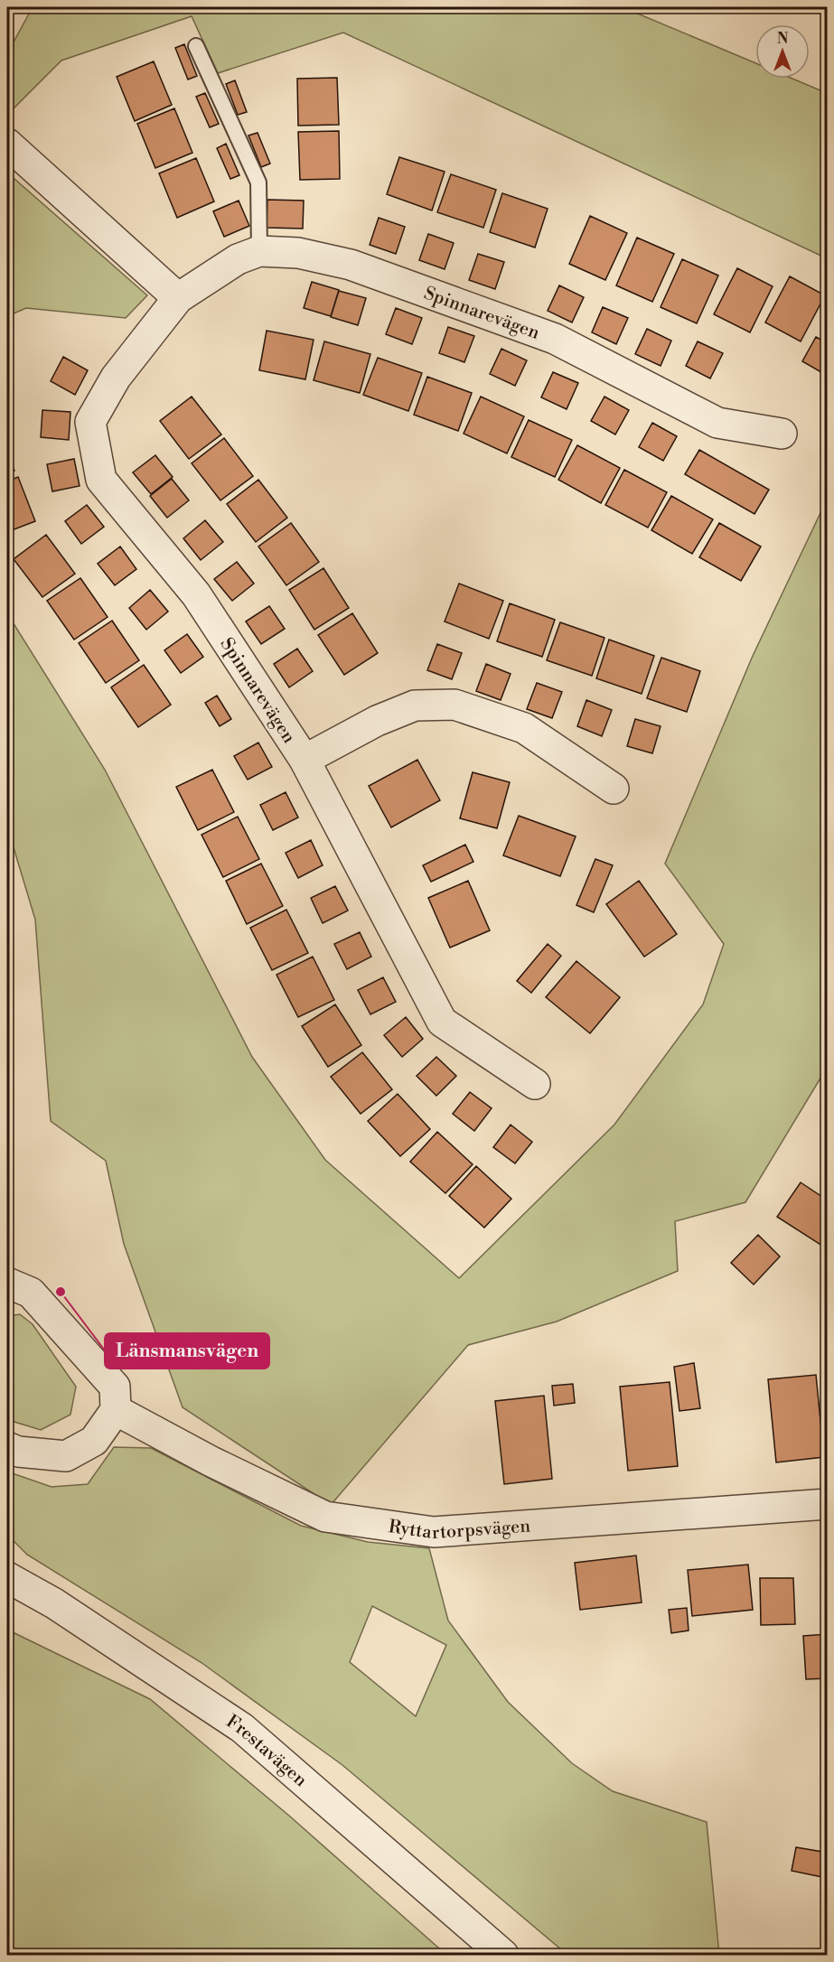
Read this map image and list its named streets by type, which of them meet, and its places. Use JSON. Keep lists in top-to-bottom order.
{
  "streets": {
    "street": ["Spinnarevägen", "Ryttartorpsvägen", "Frestavägen"]
  },
  "places": ["Länsmansvägen"],
  "north": "top"
}
